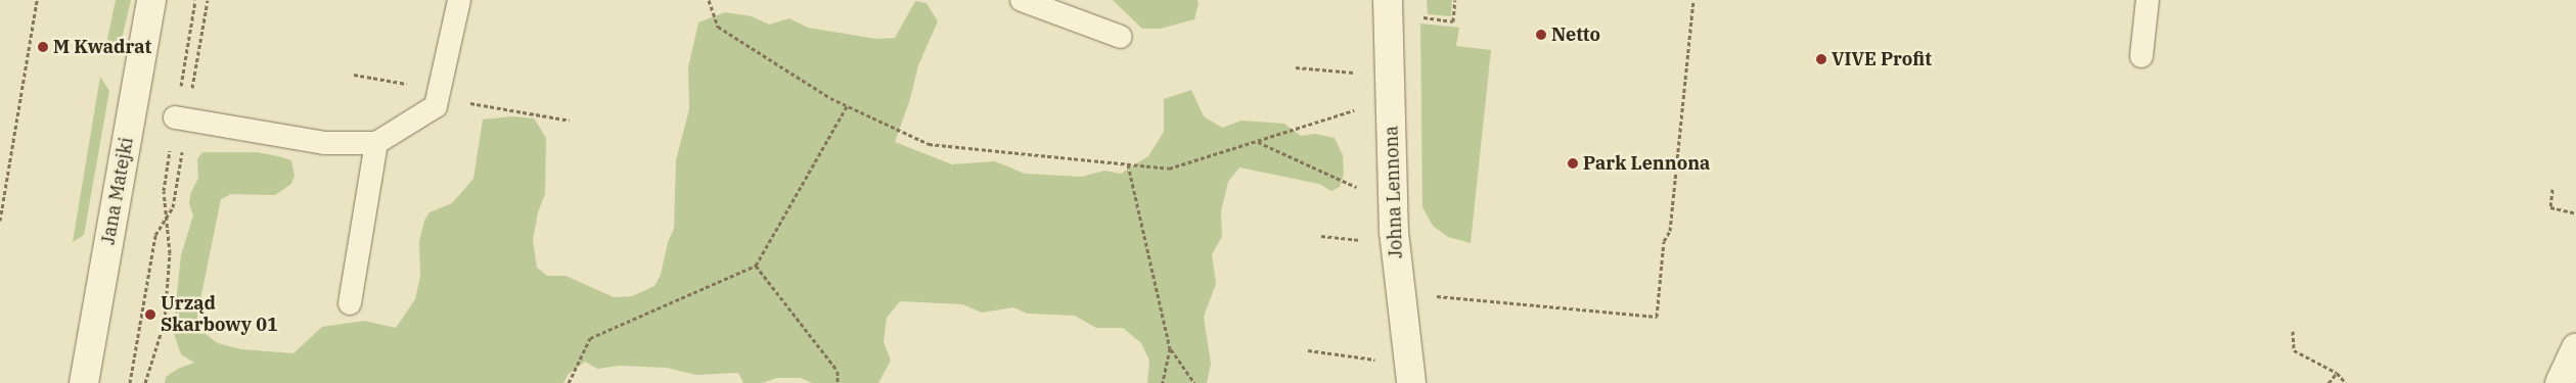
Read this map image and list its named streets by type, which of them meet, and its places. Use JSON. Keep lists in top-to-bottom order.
{
  "streets": {
    "street": ["Jana Matejki", "Johna Lennona"]
  },
  "places": [
    "Netto",
    "M Kwadrat",
    "VIVE Profit",
    "Park Lennona",
    "Urząd Skarbowy 01"
  ]
}
